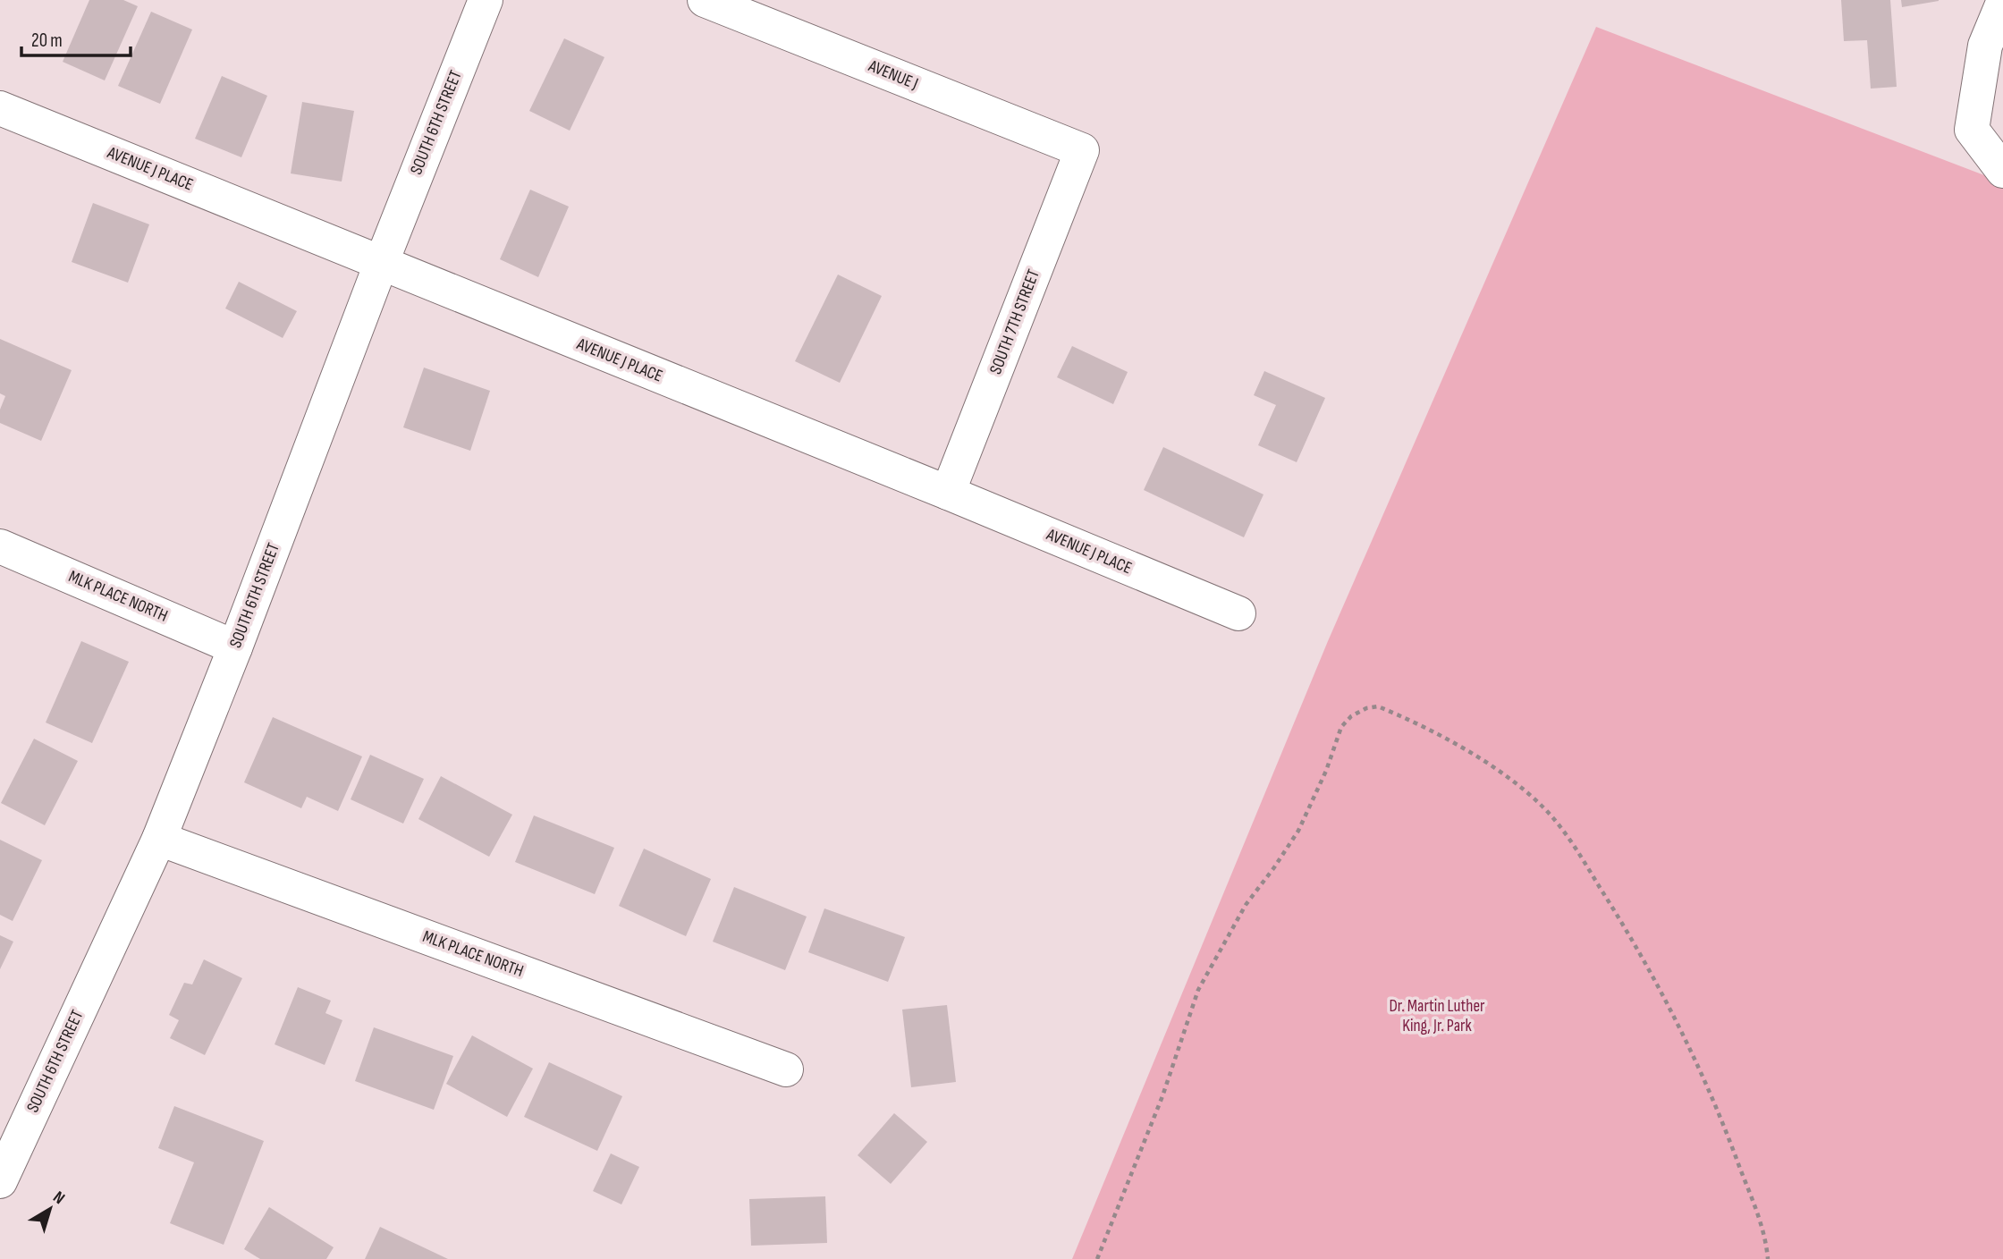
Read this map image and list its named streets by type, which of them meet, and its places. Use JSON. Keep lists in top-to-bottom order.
{
  "streets": {
    "street": [
      "AVENUE J",
      "SOUTH 6TH STREET",
      "AVENUE J PLACE",
      "SOUTH 7TH STREET",
      "MLK PLACE NORTH"
    ]
  },
  "crossings": [
    ["AVENUE J", "SOUTH 7TH STREET"],
    ["SOUTH 6TH STREET", "AVENUE J PLACE"],
    ["SOUTH 6TH STREET", "MLK PLACE NORTH"],
    ["AVENUE J PLACE", "SOUTH 7TH STREET"]
  ],
  "parks": ["Dr. Martin Luther King, Jr. Park"],
  "scale_bar": "20 m",
  "north": "top right"
}
